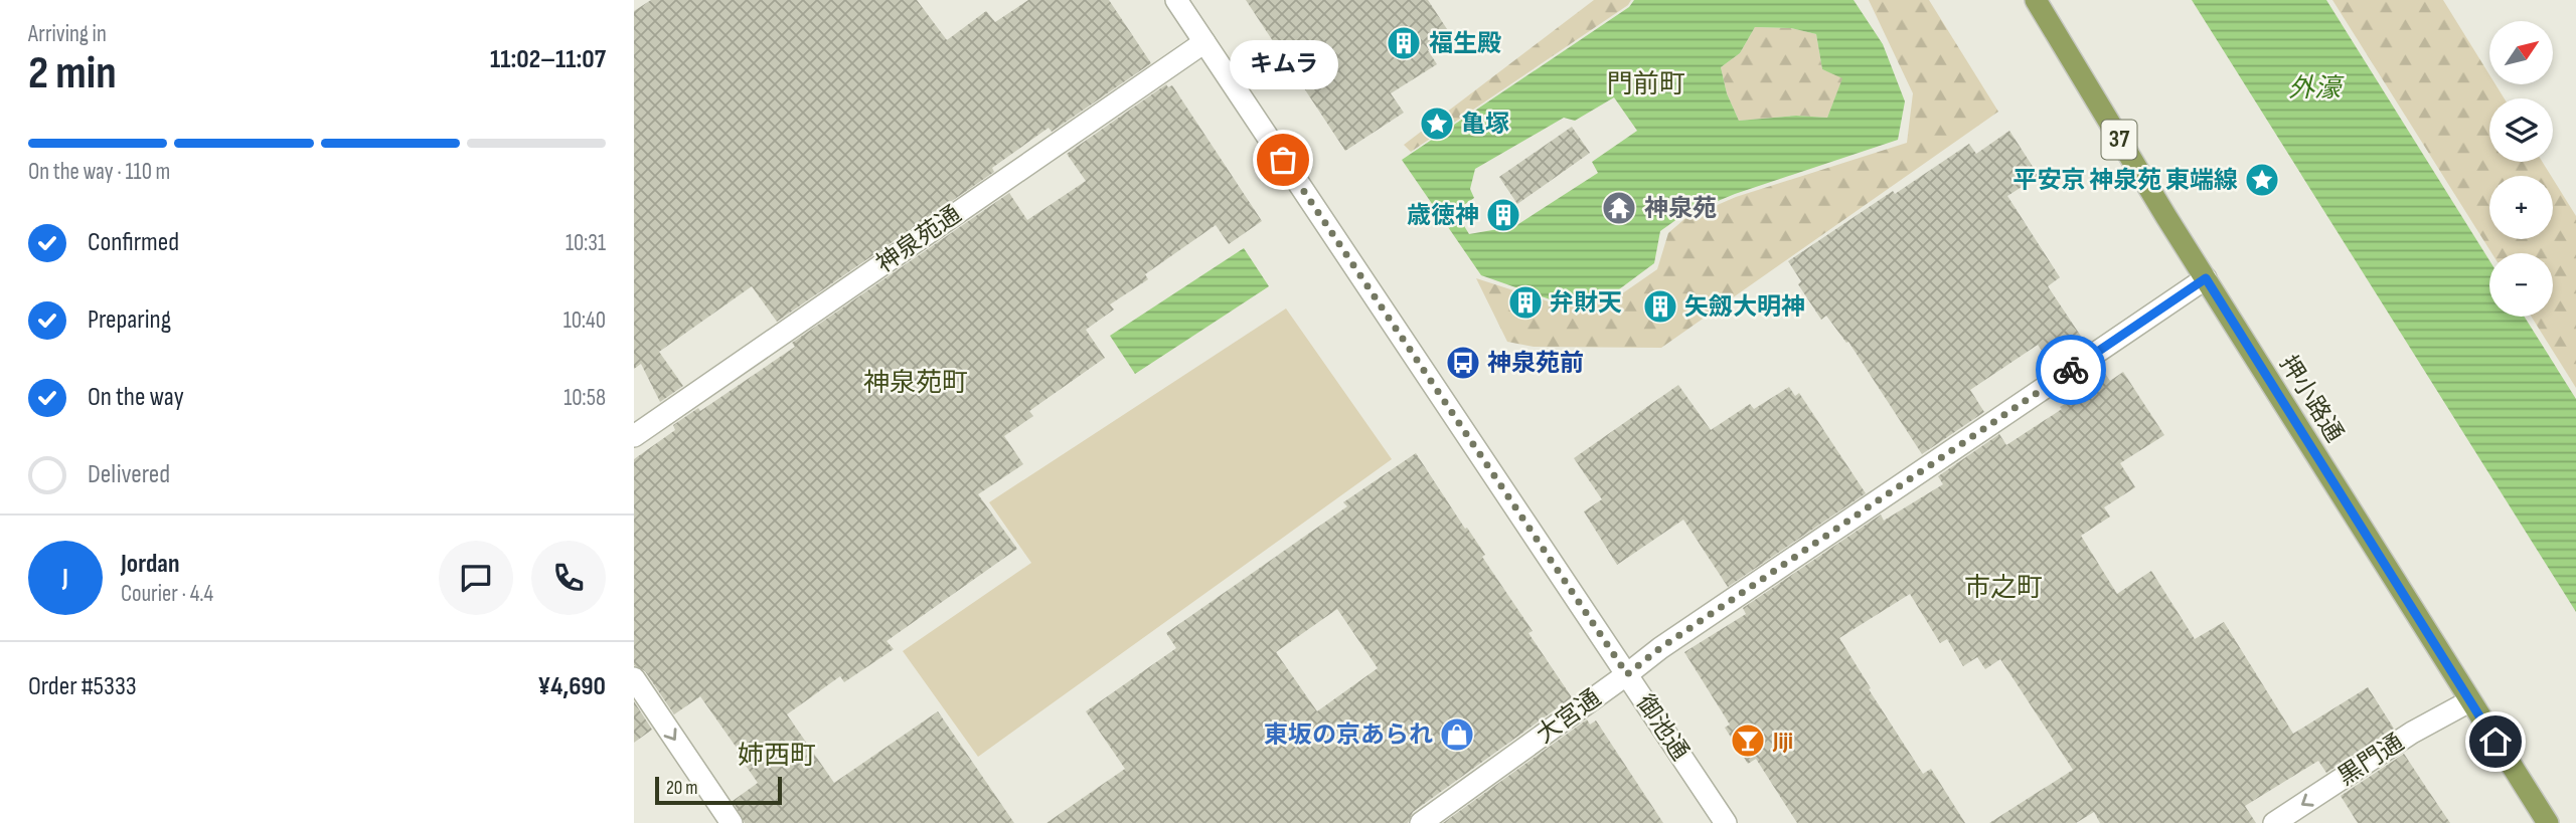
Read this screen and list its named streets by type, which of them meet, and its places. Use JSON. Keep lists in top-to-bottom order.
{
  "streets": {
    "main road": ["37", "押小路通"],
    "street": [
      "神泉苑通",
      "大宮通",
      "御池通",
      "黒門通"
    ]
  },
  "crossings": [
    ["神泉苑通", "御池通"],
    ["押小路通", "大宮通"],
    ["押小路通", "黒門通"],
    ["大宮通", "御池通"]
  ],
  "one_way": ["黒門通"],
  "districts": [
    "門前町",
    "神泉苑町",
    "市之町",
    "姉西町"
  ],
  "water": ["外濠"],
  "places": {
    "building": [
      "福生殿",
      "歳徳神",
      "弁財天",
      "矢劔大明神"
    ],
    "place": ["亀塚", "平安京 神泉苑 東端線"],
    "other": ["キムラ"],
    "temple": ["神泉苑"],
    "bus stop": ["神泉苑前"],
    "shop": ["東坂の京あられ"],
    "bar": ["Jiji"]
  },
  "scale_bar": "20 m",
  "north": "top right",
  "page": {
    "heading": ["2 min", "Arriving in", "11:02–11:07"],
    "panel": [
      "Jordan",
      "Courier · 4.4",
      "Order #5333",
      "¥4,690"
    ],
    "map_buttons": ["+", "−"],
    "bubble": "キムラ",
    "bar": "On the way · 110 m",
    "list": [
      ["Confirmed", "10:31"],
      ["Preparing", "10:40"],
      ["On the way", "10:58"],
      "Delivered"
    ],
    "round": "J",
    "scale": "20 m"
  }
}
